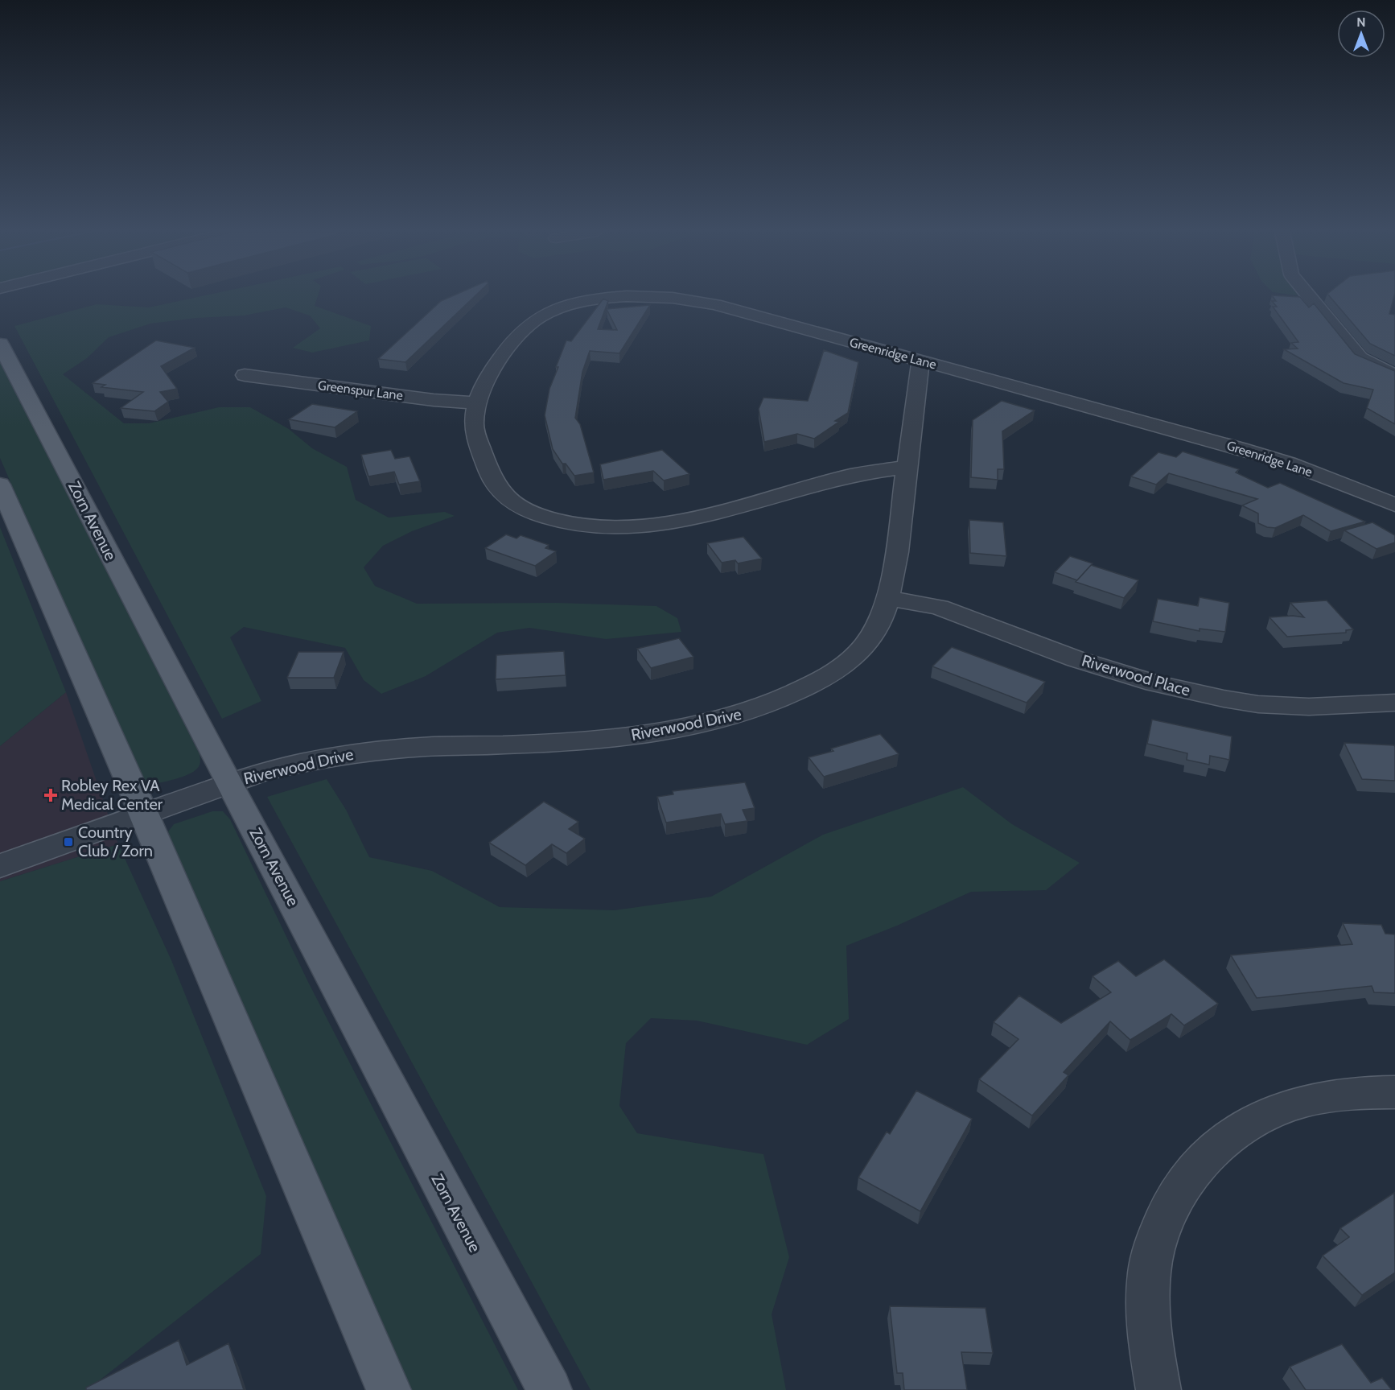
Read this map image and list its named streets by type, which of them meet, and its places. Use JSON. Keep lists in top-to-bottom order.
{
  "streets": {
    "main road": ["Zorn Avenue"],
    "street": [
      "Greenridge Lane",
      "Greenspur Lane",
      "Riverwood Place",
      "Riverwood Drive"
    ]
  },
  "crossings": [
    ["Greenridge Lane", "Greenspur Lane"],
    ["Greenridge Lane", "Riverwood Drive"],
    ["Zorn Avenue", "Riverwood Drive"],
    ["Riverwood Place", "Riverwood Drive"]
  ],
  "places": {
    "health": ["Robley Rex VA Medical Center"],
    "transit": ["Country Club / Zorn"]
  },
  "north": "top"
}
